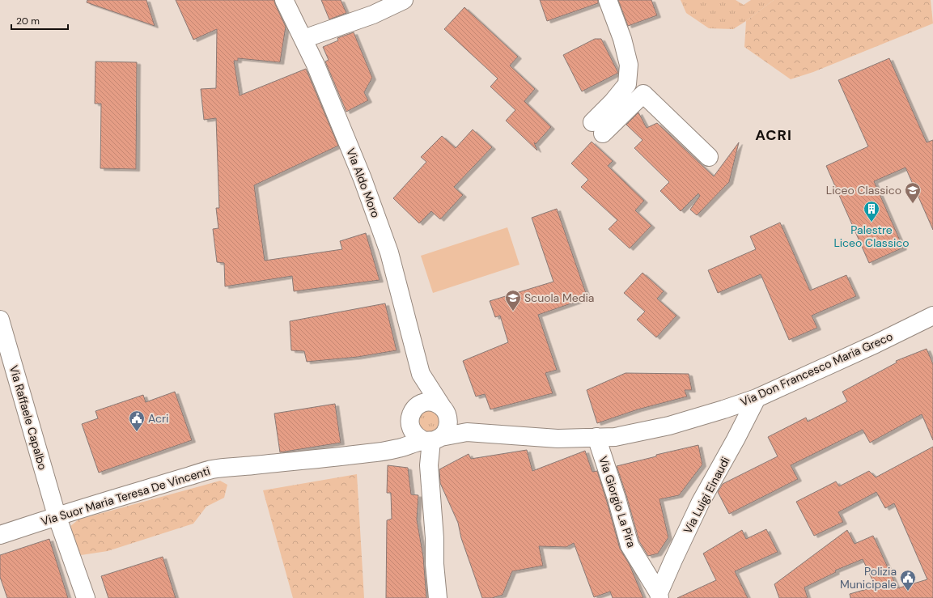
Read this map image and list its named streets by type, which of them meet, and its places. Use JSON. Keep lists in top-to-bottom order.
{
  "streets": {
    "street": [
      "Via Aldo Moro",
      "Via Don Francesco Maria Greco",
      "Via Raffaele Capalbo",
      "Via Luigi Einaudi",
      "Via Suor Maria Teresa De Vincenti",
      "Via Giorgio La Pira"
    ]
  },
  "crossings": [
    ["Via Aldo Moro", "Via Don Francesco Maria Greco"],
    ["Via Aldo Moro", "Via Suor Maria Teresa De Vincenti"],
    ["Via Don Francesco Maria Greco", "Via Luigi Einaudi"],
    ["Via Don Francesco Maria Greco", "Via Suor Maria Teresa De Vincenti"],
    ["Via Don Francesco Maria Greco", "Via Giorgio La Pira"],
    ["Via Raffaele Capalbo", "Via Suor Maria Teresa De Vincenti"],
    ["Via Luigi Einaudi", "Via Giorgio La Pira"]
  ],
  "districts": ["ACRI"],
  "places": {
    "school or university": ["Liceo Classico", "Scuola Media"],
    "building": ["Palestre Liceo Classico"],
    "public building": ["Acri", "Polizia Municipale"]
  },
  "scale_bar": "20 m"
}
